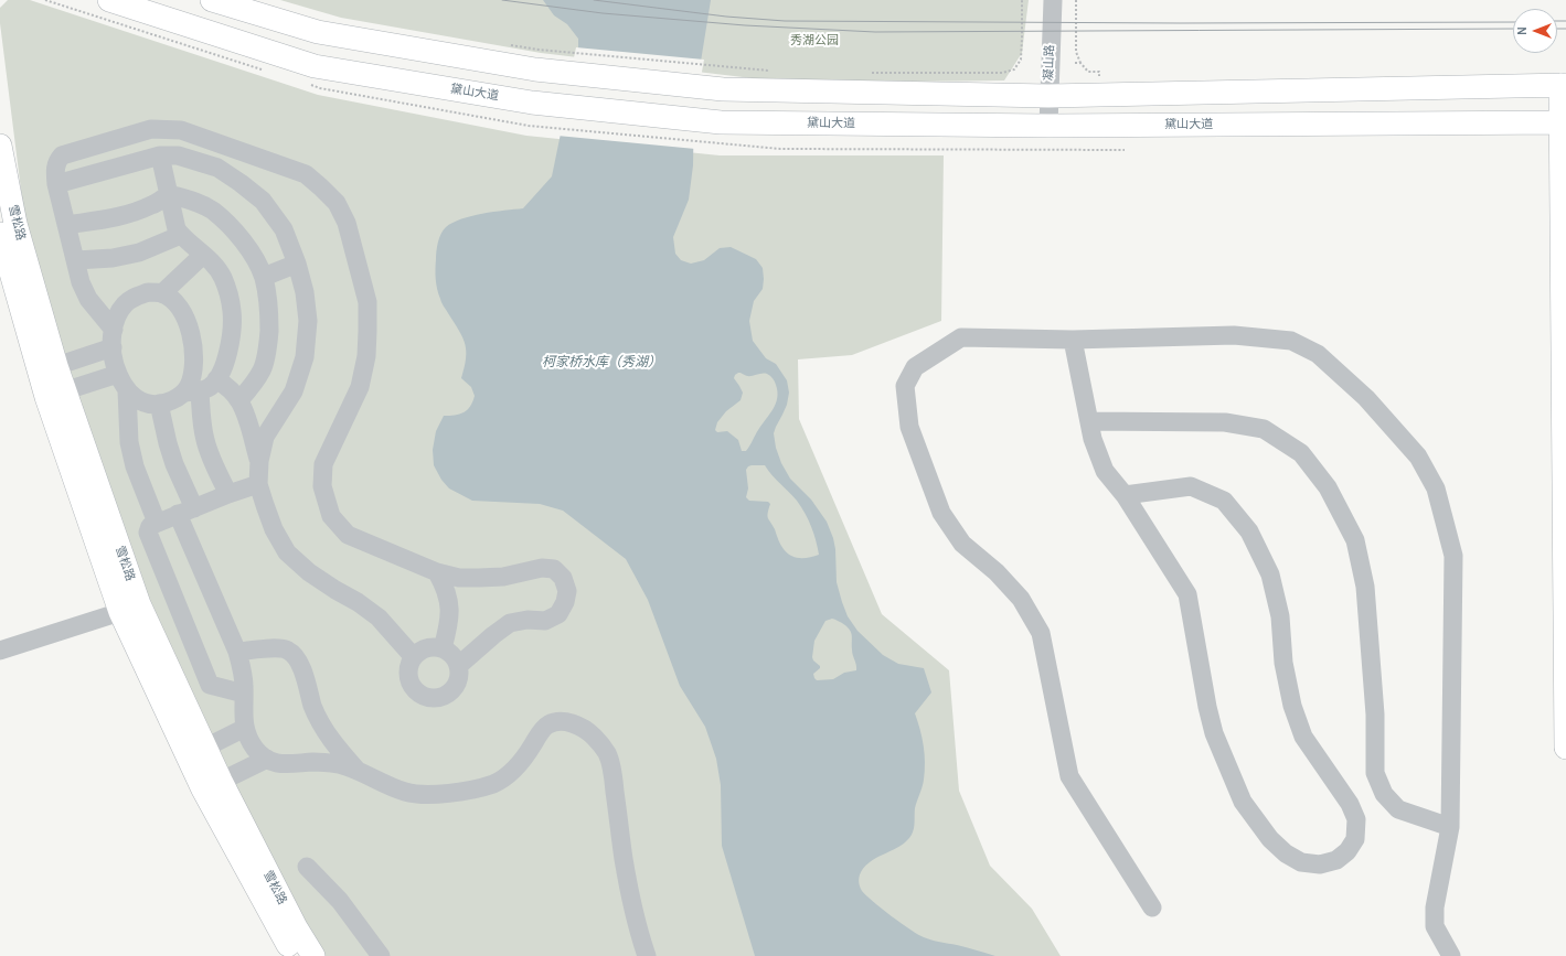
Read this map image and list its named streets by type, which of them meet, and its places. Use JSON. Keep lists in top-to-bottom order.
{
  "streets": {
    "main road": ["黛山大道", "雪松路"],
    "street": ["凝山路"]
  },
  "crossings": [
    ["凝山路", "黛山大道"]
  ],
  "water": ["柯家桥水库（秀湖）"],
  "parks": ["秀湖公园"],
  "north": "left"
}
